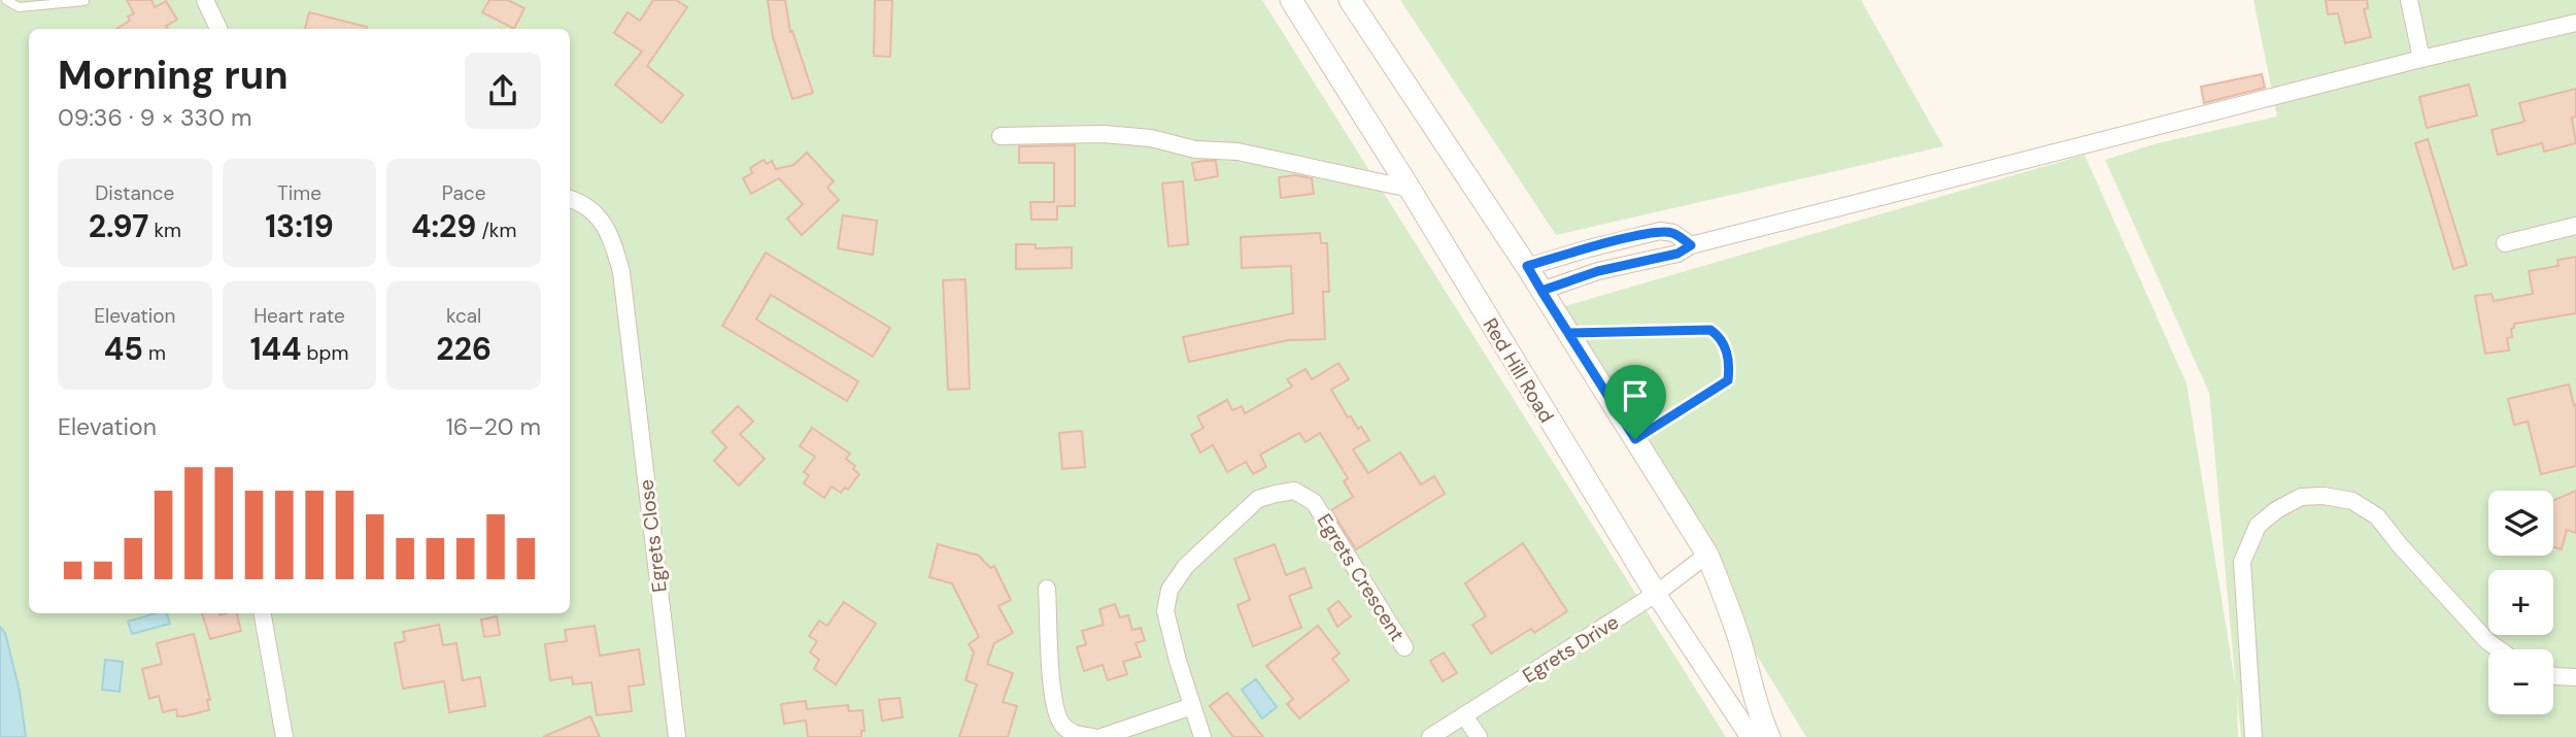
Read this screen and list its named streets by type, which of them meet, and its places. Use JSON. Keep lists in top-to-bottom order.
{
  "streets": {
    "main road": ["Red Hill Road"],
    "street": ["Egrets Close", "Egrets Crescent", "Egrets Drive"]
  },
  "crossings": [
    ["Red Hill Road", "Egrets Drive"]
  ],
  "page": {
    "heading": ["Morning run", "09:36 · 9 × 330 m"],
    "stats": [
      ["Distance", "2.97 km"],
      ["Time", "13:19"],
      ["Pace", "4:29 /km"],
      ["Elevation", "45 m"],
      ["Heart rate", "144 bpm"],
      ["kcal", "226"]
    ],
    "chart": ["Elevation", "16–20 m"],
    "map_buttons": ["+", "−"]
  }
}
